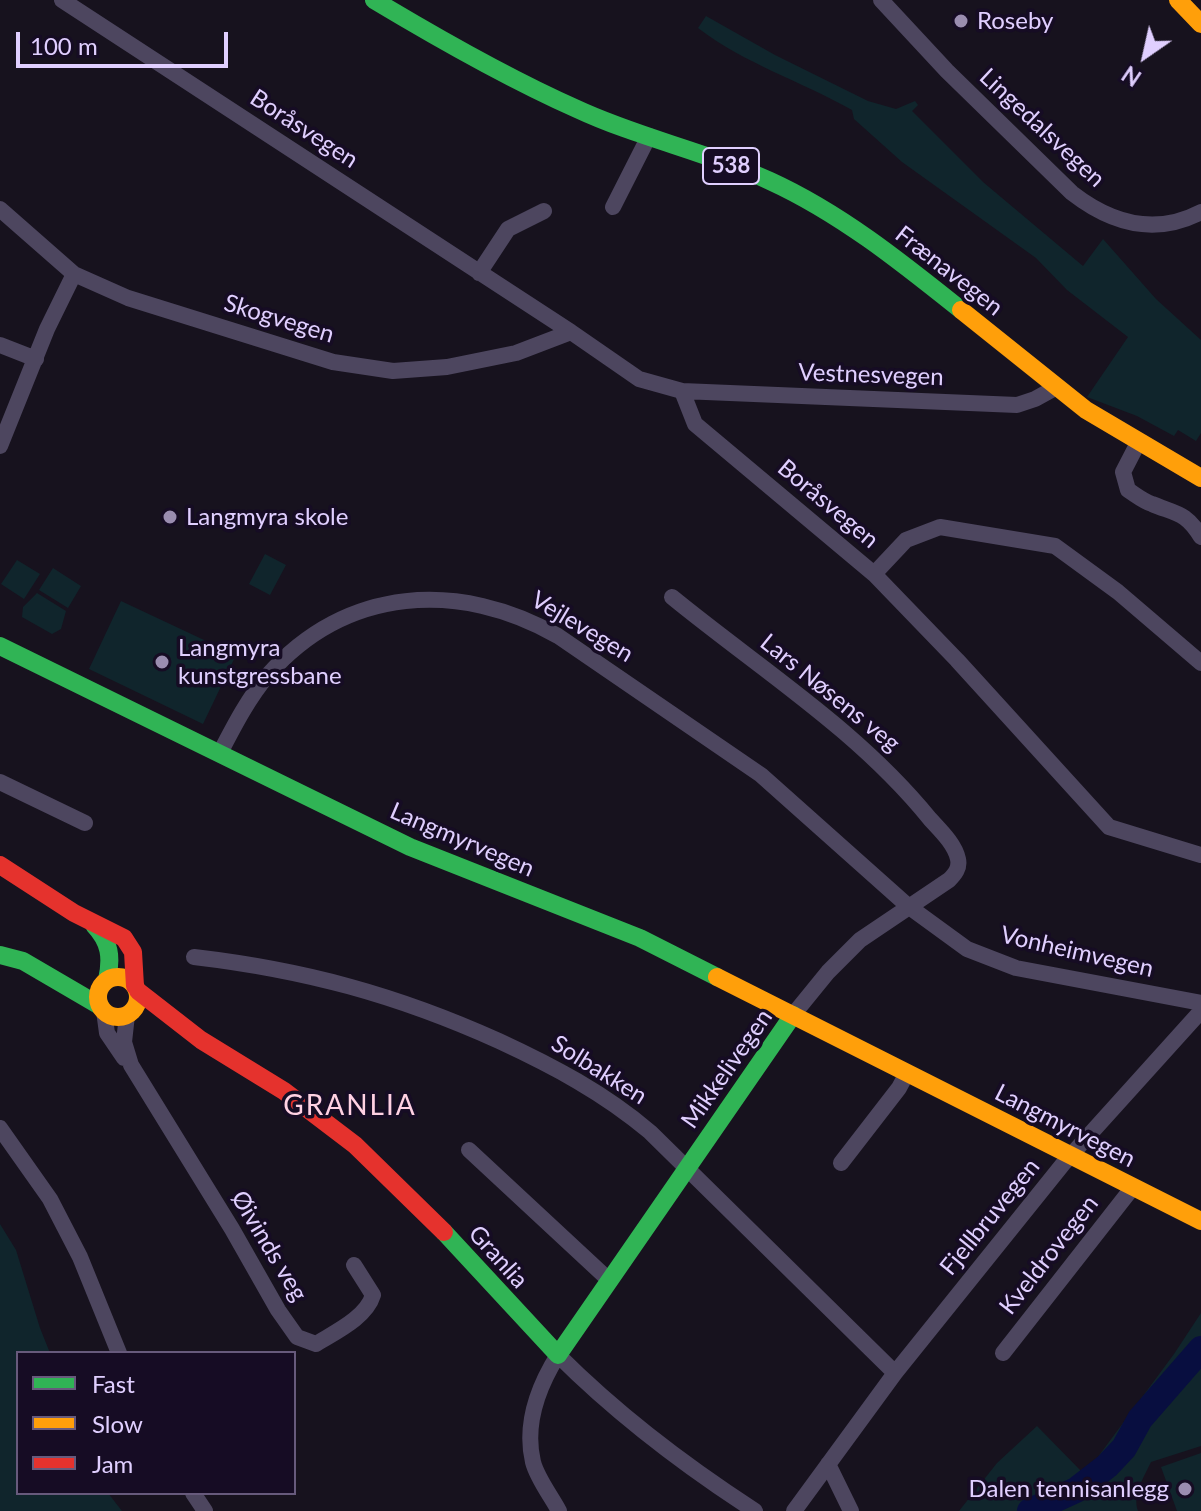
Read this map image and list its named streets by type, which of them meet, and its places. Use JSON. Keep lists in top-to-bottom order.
{
  "streets": {
    "main road": [
      "538",
      "Frænavegen",
      "Langmyrvegen",
      "Mikkelivegen",
      "Granlia"
    ],
    "street": [
      "Lingedalsvegen",
      "Boråsvegen",
      "Skogvegen",
      "Vestnesvegen",
      "Vejlevegen",
      "Lars Nøsens veg",
      "Vonheimvegen",
      "Solbakken",
      "Fjellbruvegen",
      "Øivinds veg",
      "Kveldrovegen"
    ]
  },
  "crossings": [
    ["Boråsvegen", "Skogvegen"],
    ["Boråsvegen", "Vestnesvegen"],
    ["Frænavegen", "Vestnesvegen"],
    ["Vejlevegen", "Lars Nøsens veg"],
    ["Vejlevegen", "Langmyrvegen"],
    ["Vejlevegen", "Vonheimvegen"],
    ["Vejlevegen", "Mikkelivegen"],
    ["Lars Nøsens veg", "Vonheimvegen"],
    ["Lars Nøsens veg", "Mikkelivegen"],
    ["Langmyrvegen", "Mikkelivegen"],
    ["Langmyrvegen", "Fjellbruvegen"],
    ["Langmyrvegen", "Kveldrovegen"],
    ["Vonheimvegen", "Mikkelivegen"],
    ["Mikkelivegen", "Solbakken"],
    ["Mikkelivegen", "Granlia"],
    ["Solbakken", "Fjellbruvegen"],
    ["Øivinds veg", "Granlia"]
  ],
  "districts": ["GRANLIA"],
  "places": [
    "Roseby",
    "Langmyra skole",
    "Langmyra kunstgressbane",
    "Dalen tennisanlegg"
  ],
  "legend": ["Fast", "Slow", "Jam"],
  "scale_bar": "100 m",
  "north": "bottom left"
}
